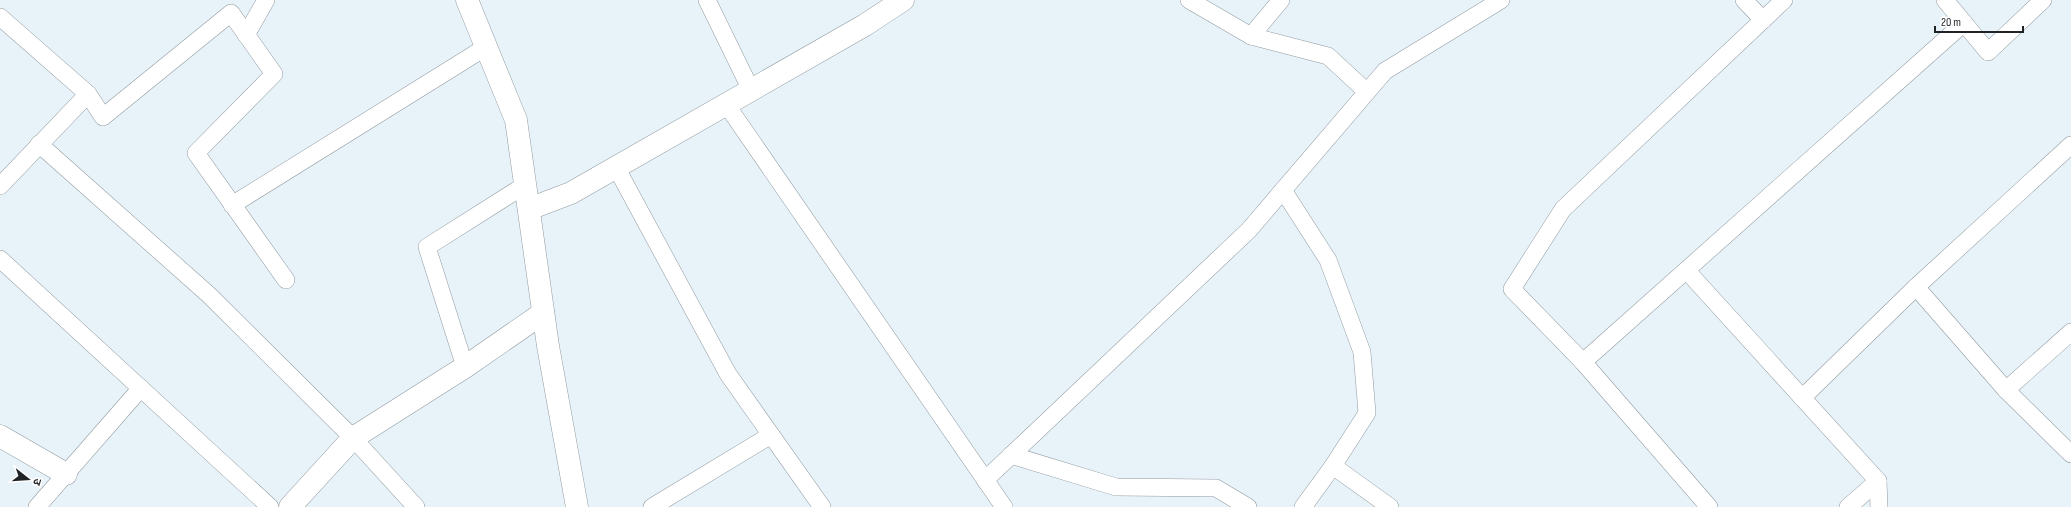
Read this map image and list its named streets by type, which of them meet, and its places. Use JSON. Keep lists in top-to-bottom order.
{
  "scale_bar": "20 m",
  "north": "right"
}
